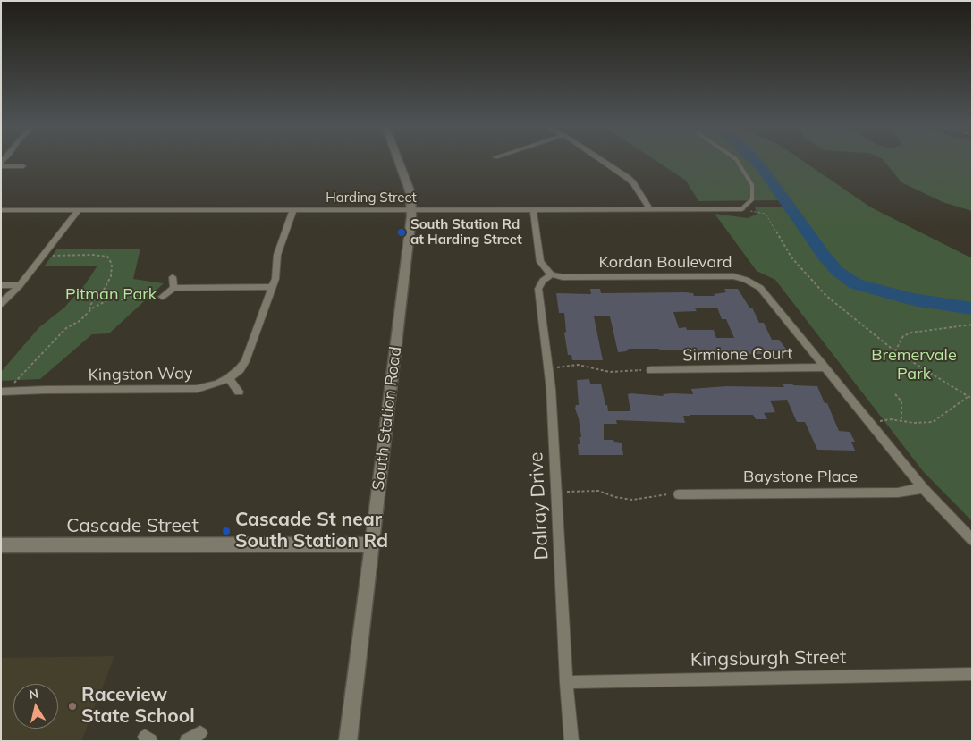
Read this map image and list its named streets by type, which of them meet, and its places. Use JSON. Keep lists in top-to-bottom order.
{
  "streets": {
    "main road": ["South Station Road", "Cascade Street"],
    "street": [
      "Harding Street",
      "Kordan Boulevard",
      "Sirmione Court",
      "Kingston Way",
      "Baystone Place",
      "Dalray Drive",
      "Kingsburgh Street"
    ]
  },
  "crossings": [
    ["Harding Street", "Kingston Way"],
    ["Harding Street", "South Station Road"],
    ["Kordan Boulevard", "Sirmione Court"],
    ["Kordan Boulevard", "Baystone Place"],
    ["Kordan Boulevard", "Dalray Drive"],
    ["South Station Road", "Cascade Street"],
    ["Dalray Drive", "Kingsburgh Street"]
  ],
  "parks": ["Pitman Park", "Bremervale Park"],
  "places": ["South Station Rd at Harding Street", "Cascade St near South Station Rd", "Raceview State School"],
  "north": "top"
}
